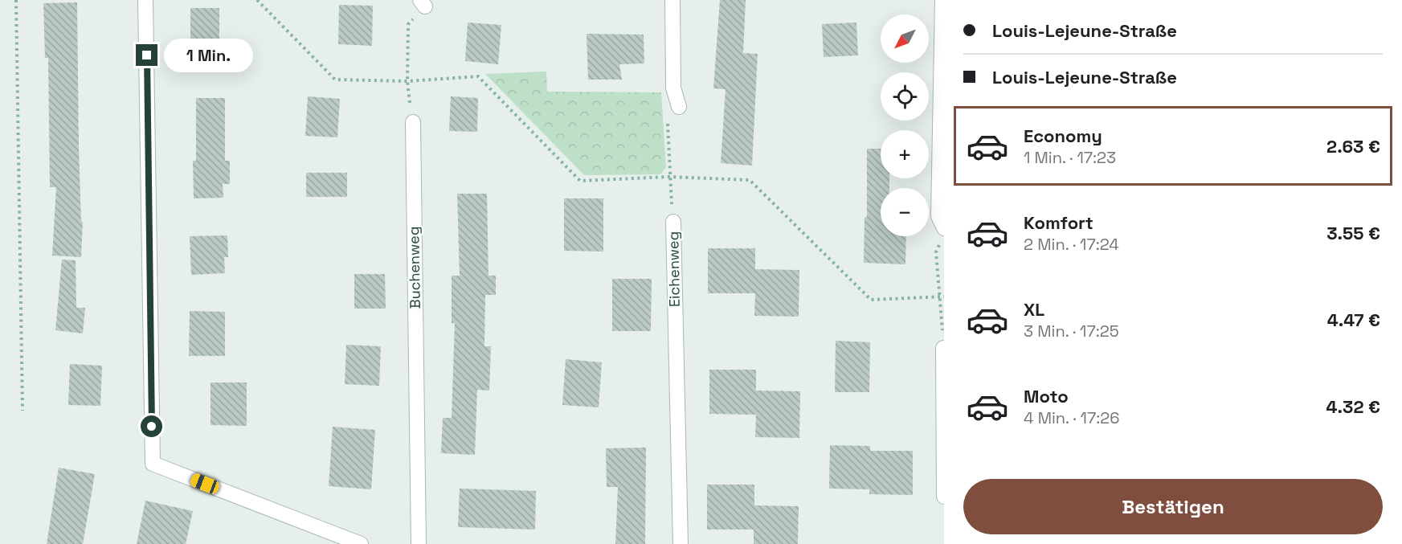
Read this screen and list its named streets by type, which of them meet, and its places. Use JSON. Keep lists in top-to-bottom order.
{
  "streets": {
    "street": ["Buchenweg", "Eichenweg"]
  },
  "north": "bottom left",
  "page": {
    "banner": ["Louis-Lejeune-Straße", "Louis-Lejeune-Straße"],
    "map_buttons": ["+", "−"],
    "bubble": "1 Min.",
    "list": [
      {
        "name": "Economy",
        "note": "1 Min. · 17:23",
        "value": "2.63 €"
      },
      {
        "name": "Komfort",
        "note": "2 Min. · 17:24",
        "value": "3.55 €"
      },
      {
        "name": "XL",
        "note": "3 Min. · 17:25",
        "value": "4.47 €"
      },
      {
        "name": "Moto",
        "note": "4 Min. · 17:26",
        "value": "4.32 €"
      }
    ],
    "buttons": "Bestätigen"
  }
}
